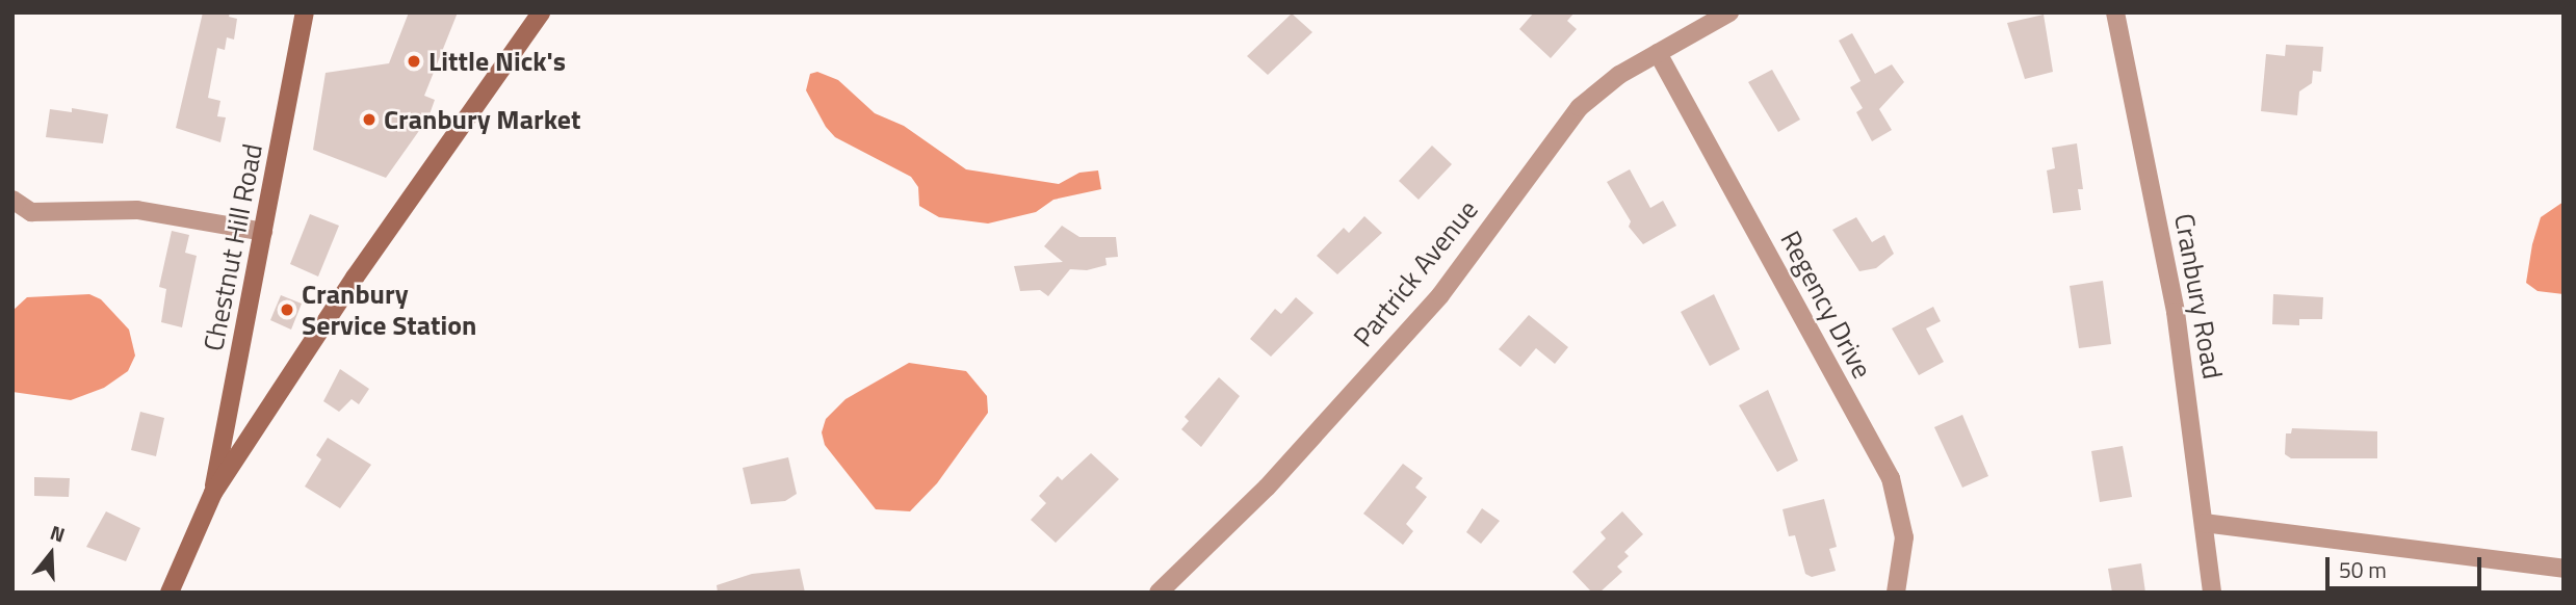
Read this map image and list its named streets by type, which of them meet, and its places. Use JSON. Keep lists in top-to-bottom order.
{
  "streets": {
    "main road": ["Chestnut Hill Road"],
    "street": ["Partrick Avenue", "Cranbury Road", "Regency Drive"]
  },
  "crossings": [
    ["Partrick Avenue", "Regency Drive"]
  ],
  "places": ["Little Nick's", "Cranbury Market", "Cranbury Service Station"],
  "scale_bar": "50 m",
  "north": "top"
}
